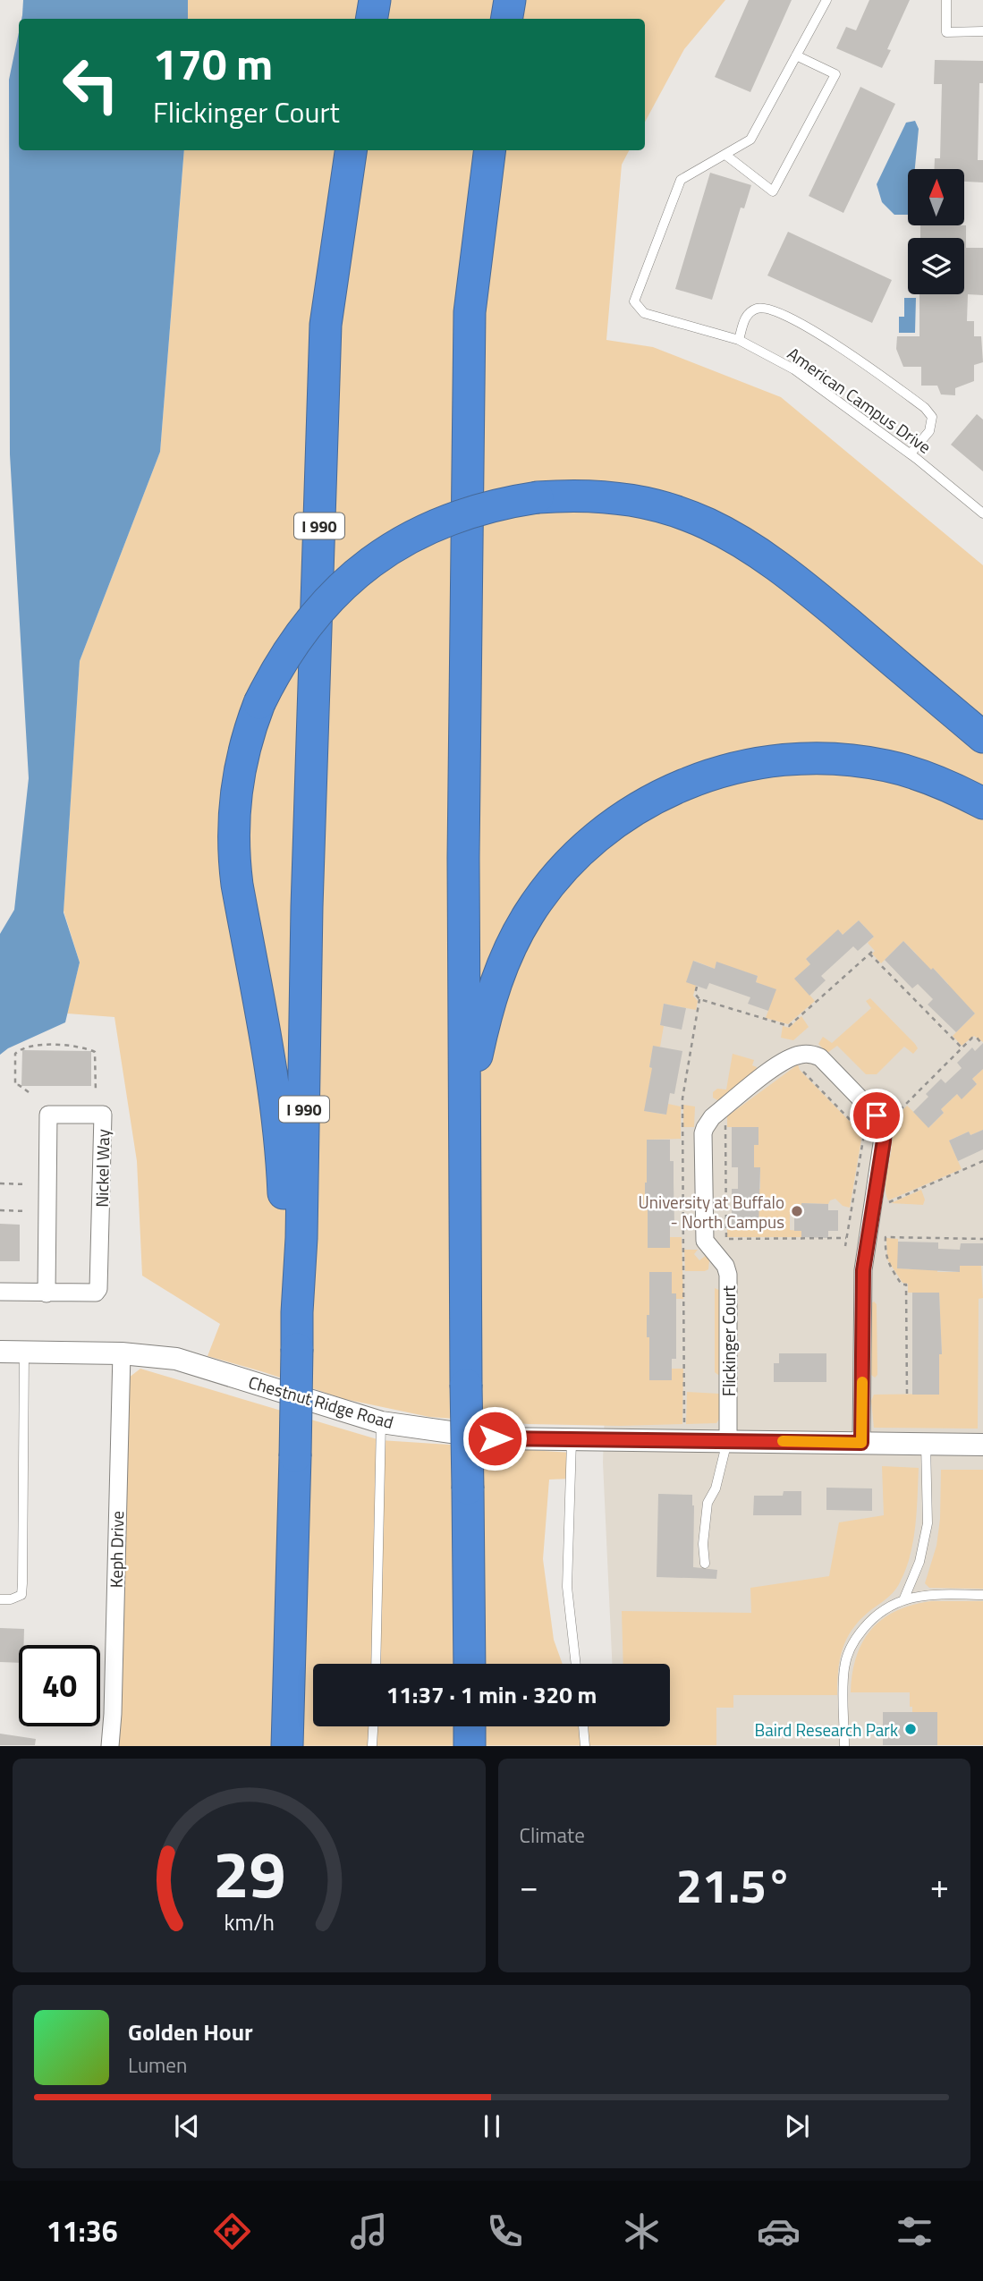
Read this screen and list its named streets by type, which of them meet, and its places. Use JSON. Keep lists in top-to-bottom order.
{
  "streets": {
    "highway": ["I 990"],
    "street": [
      "Nickel Way",
      "Flickinger Court",
      "Chestnut Ridge Road",
      "Keph Drive"
    ],
    "lane": ["American Campus Drive"]
  },
  "crossings": [
    ["Flickinger Court", "Chestnut Ridge Road"],
    ["Chestnut Ridge Road", "Keph Drive"]
  ],
  "places": ["University at Buffalo - North Campus", "Baird Research Park"],
  "north": "top",
  "page": {
    "turn": ["170 m", "Flickinger Court"],
    "limit": "40",
    "trip": "11:37 · 1 min · 320 m",
    "tile": "Climate",
    "heat": ["−", "21.5°", "+"],
    "song": ["Golden Hour", "Lumen"],
    "tabs": "11:36",
    "gauge": ["29", "km/h"]
  }
}
